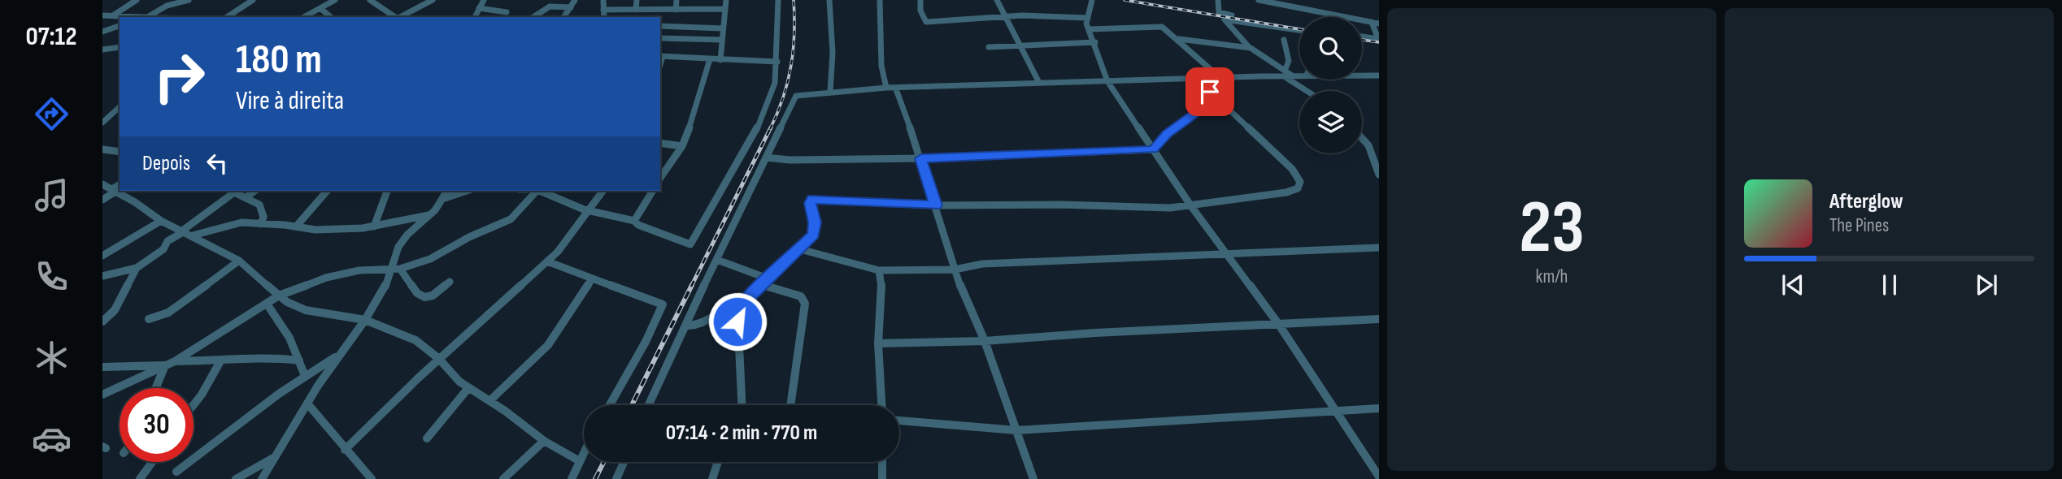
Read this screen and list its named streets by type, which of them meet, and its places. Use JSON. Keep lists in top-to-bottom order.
{
  "page": {
    "tabs": "07:12",
    "tile": ["23", "km/h"],
    "turn": ["180 m", "Vire à direita"],
    "then": "Depois",
    "song": ["Afterglow", "The Pines"],
    "limit": "30",
    "trip": "07:14 · 2 min · 770 m"
  }
}
